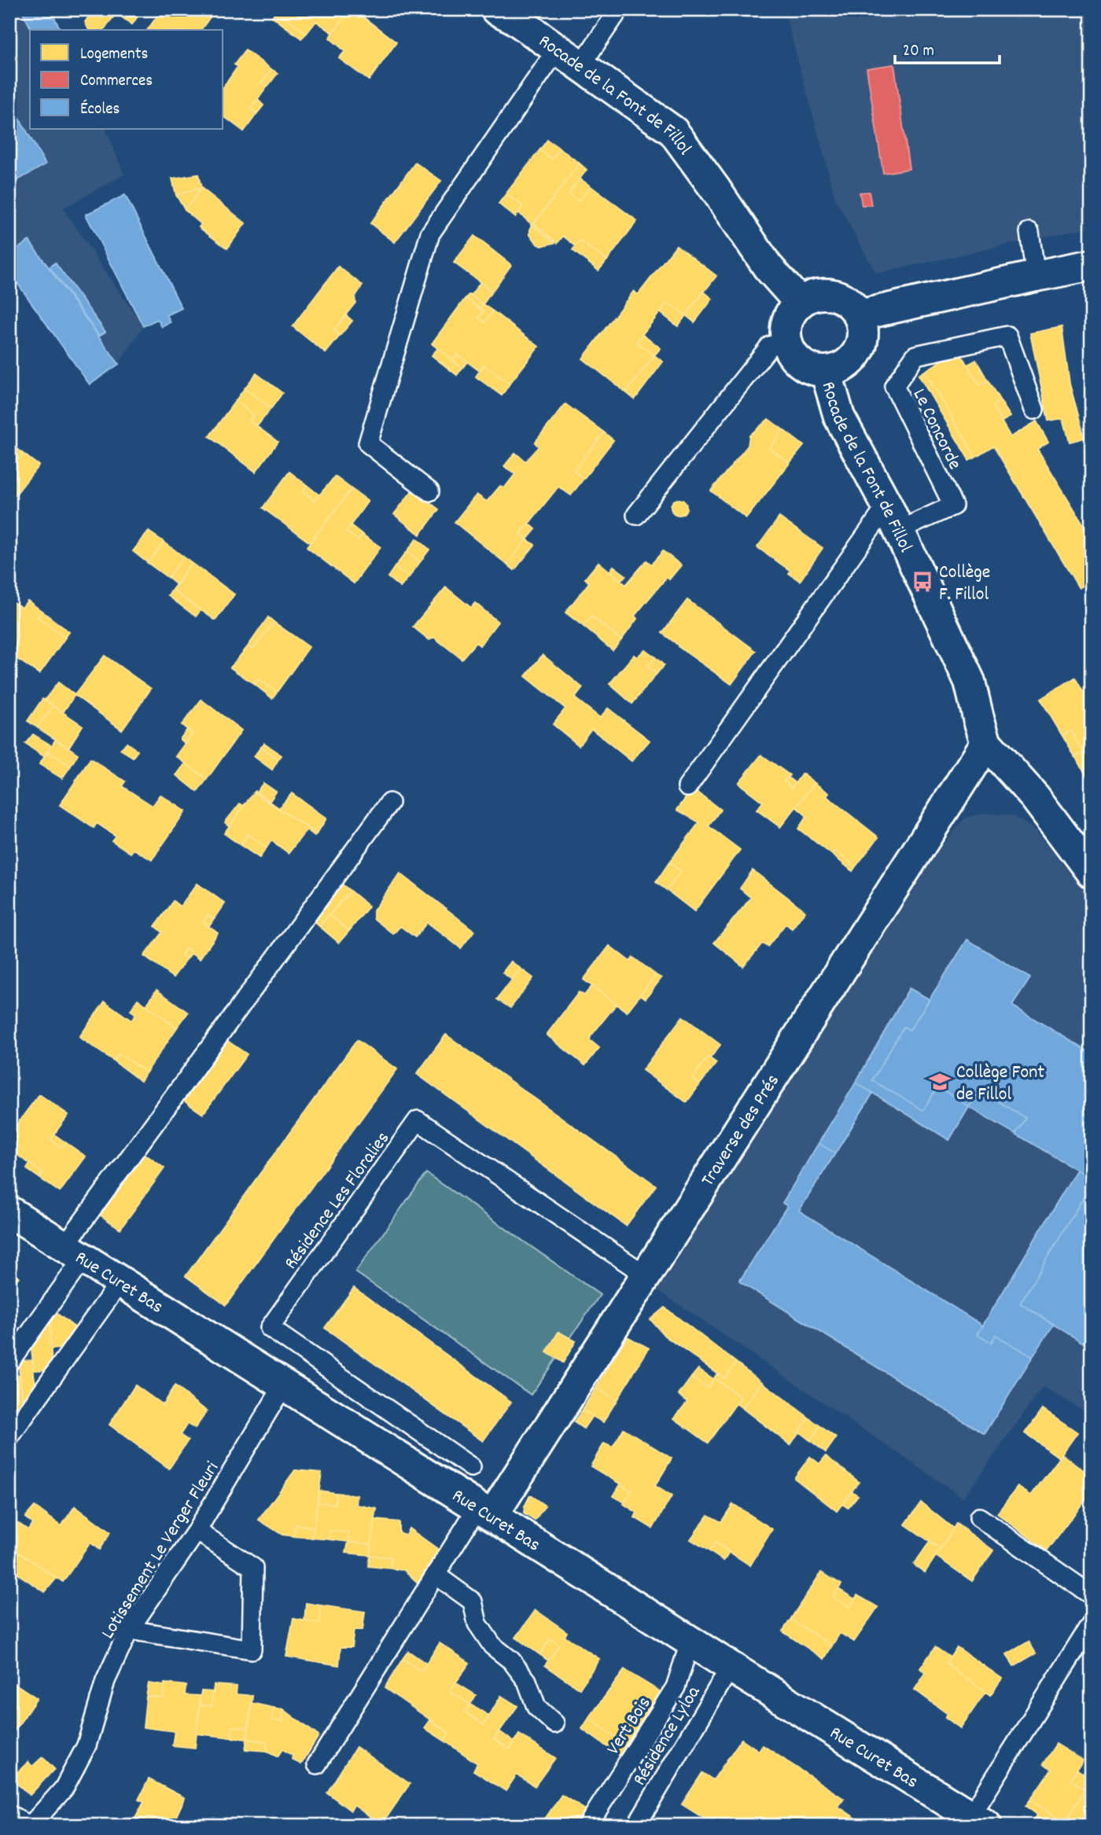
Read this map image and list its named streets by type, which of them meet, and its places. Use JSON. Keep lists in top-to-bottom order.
{
  "streets": {
    "street": ["Rocade de la Font de Fillol", "Traverse des Prés", "Rue Curet Bas"],
    "lane": [
      "Le Concorde",
      "Résidence Les Floralies",
      "Lotissement Le Verger Fleuri",
      "Vert Bois",
      "Résidence Lyloa"
    ]
  },
  "crossings": [
    ["Rocade de la Font de Fillol", "Le Concorde"],
    ["Rocade de la Font de Fillol", "Traverse des Prés"],
    ["Traverse des Prés", "Résidence Les Floralies"],
    ["Traverse des Prés", "Rue Curet Bas"],
    ["Rue Curet Bas", "Lotissement Le Verger Fleuri"],
    ["Rue Curet Bas", "Vert Bois"],
    ["Rue Curet Bas", "Résidence Lyloa"]
  ],
  "places": {
    "bus stop": ["Collège F. Fillol"],
    "school or university": ["Collège Font de Fillol"]
  },
  "legend": ["Logements", "Commerces", "Écoles"],
  "scale_bar": "20 m"
}
